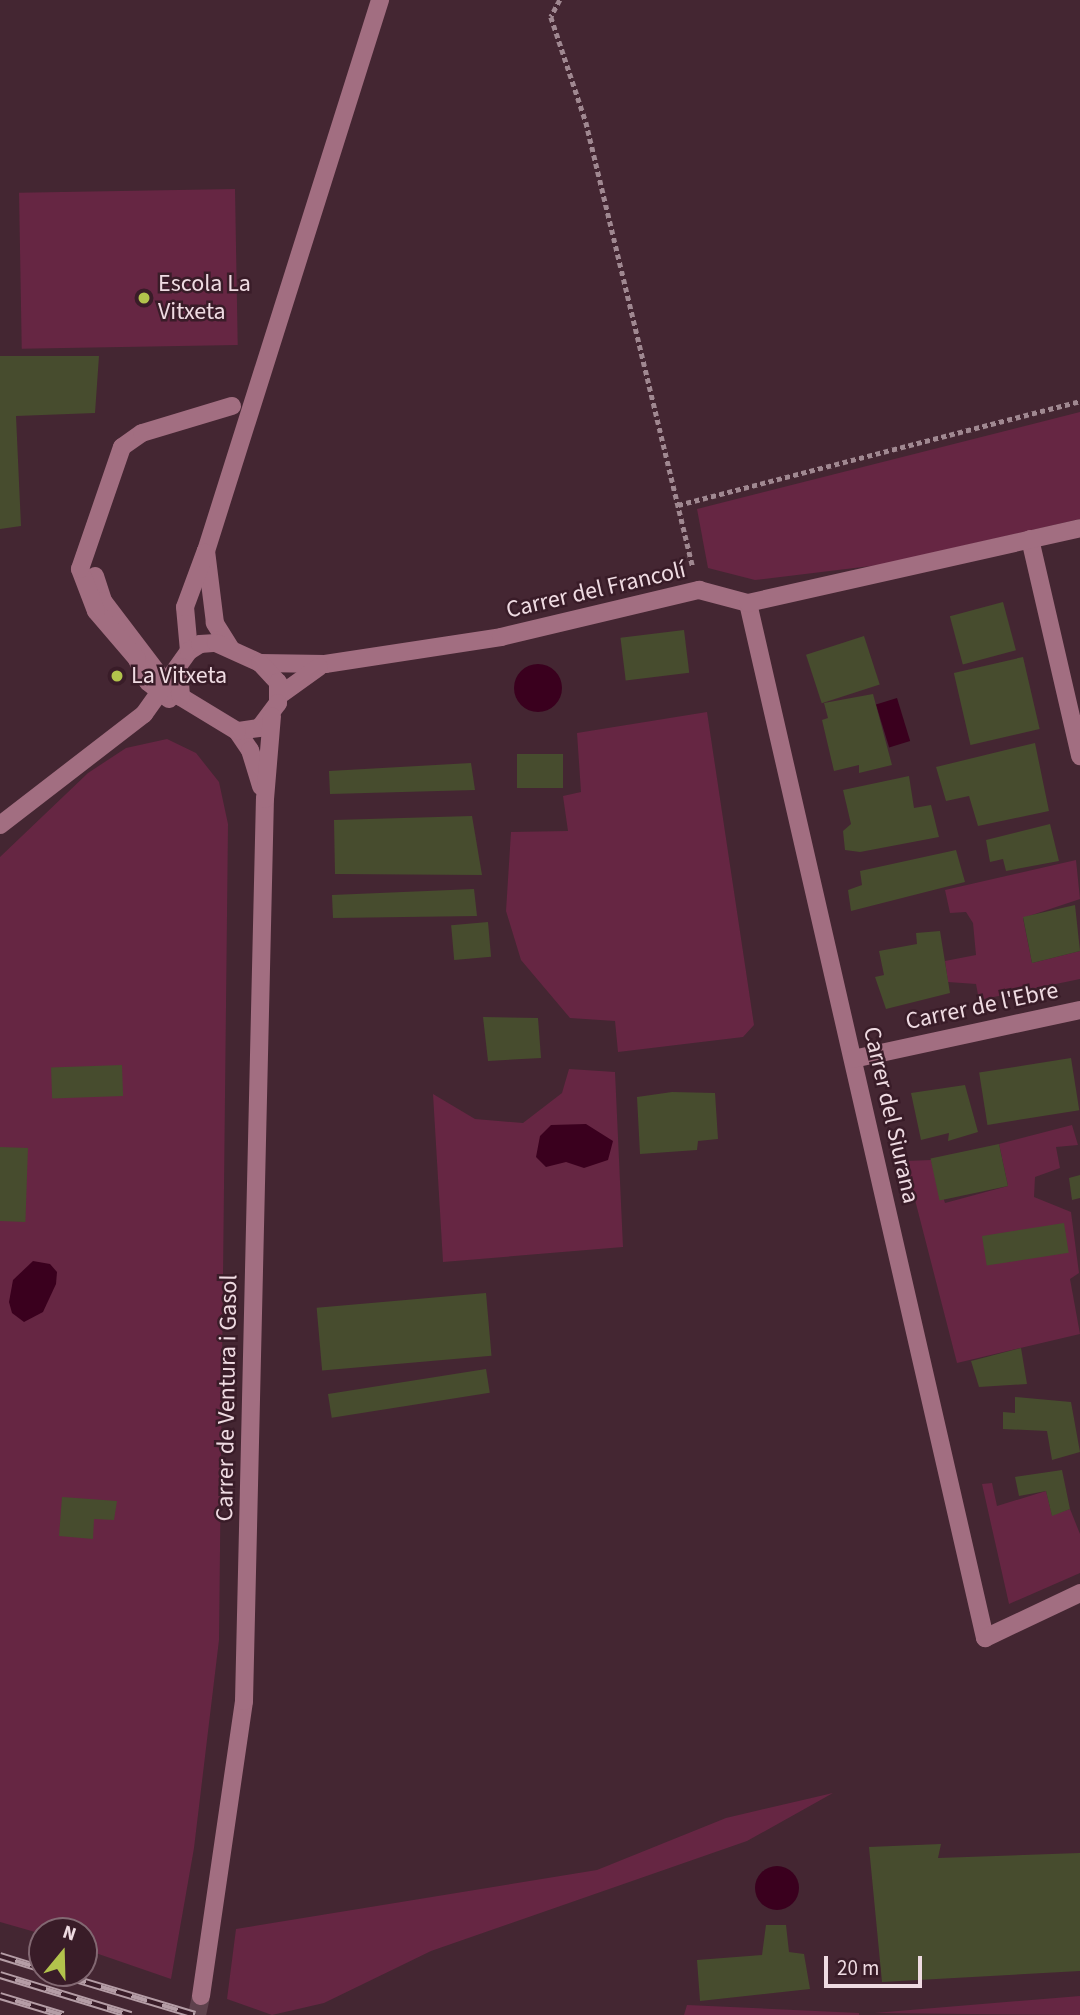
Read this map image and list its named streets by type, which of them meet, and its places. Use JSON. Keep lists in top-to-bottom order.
{
  "streets": {
    "street": [
      "Carrer del Francolí",
      "Carrer de l'Ebre",
      "Carrer del Siurana",
      "Carrer de Ventura i Gasol"
    ]
  },
  "crossings": [
    ["Carrer del Francolí", "Carrer del Siurana"],
    ["Carrer del Francolí", "Carrer de Ventura i Gasol"],
    ["Carrer de l'Ebre", "Carrer del Siurana"]
  ],
  "places": ["Escola La Vitxeta", "La Vitxeta"],
  "scale_bar": "20 m",
  "north": "top"
}
